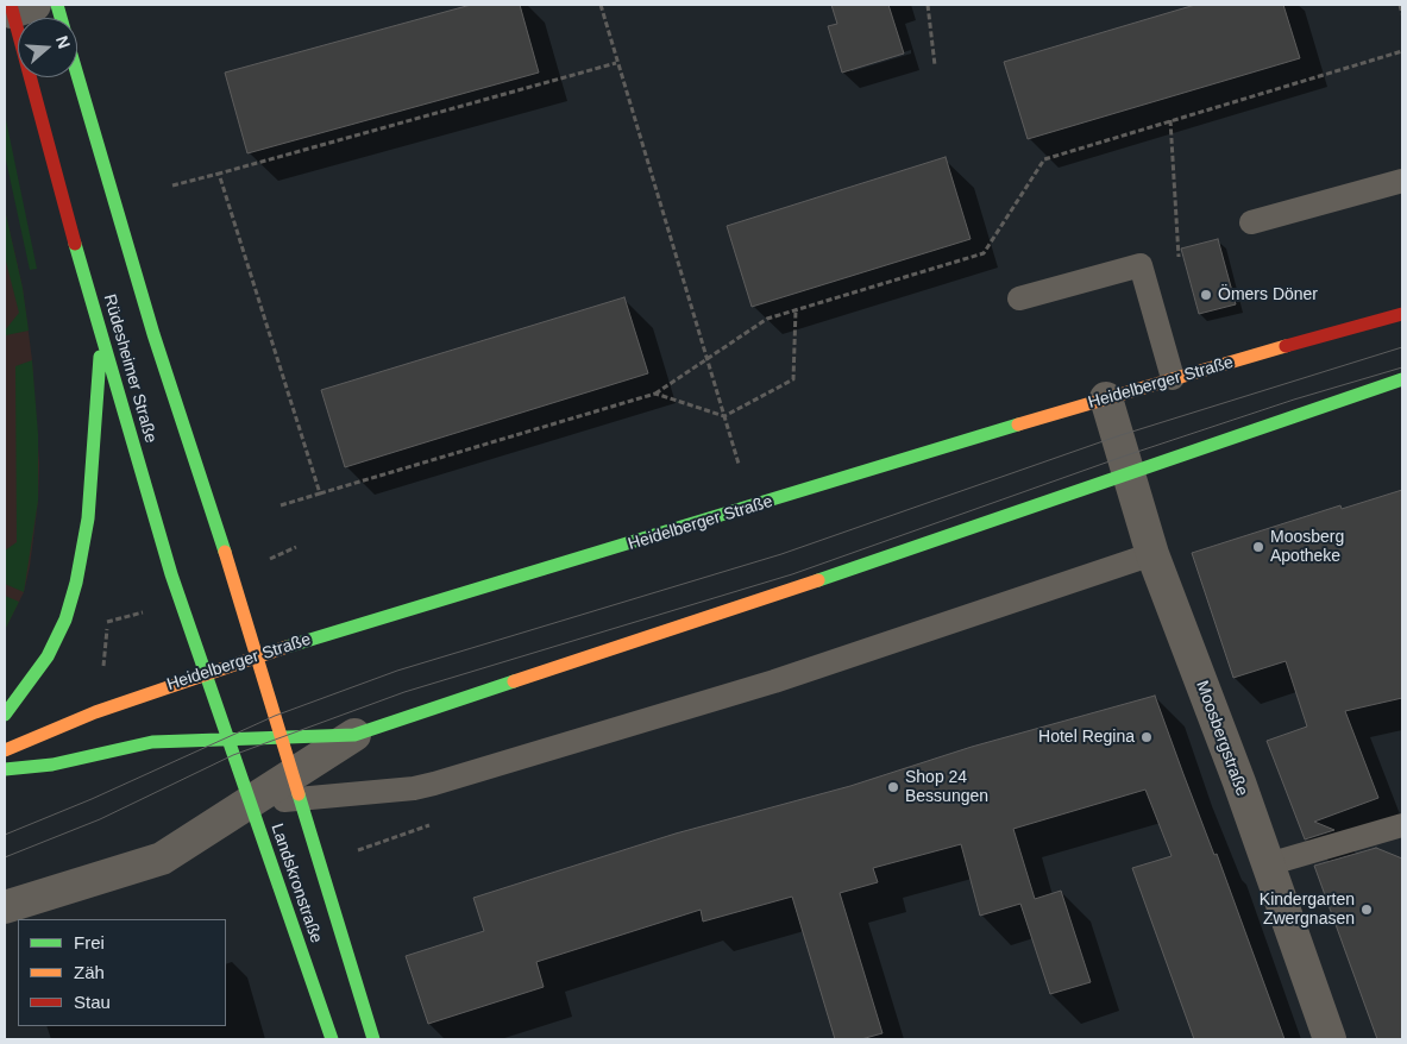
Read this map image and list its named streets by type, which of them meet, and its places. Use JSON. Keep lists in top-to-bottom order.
{
  "streets": {
    "main road": ["Rüdesheimer Straße", "Heidelberger Straße", "Landskronstraße"],
    "street": ["Moosbergstraße"]
  },
  "crossings": [
    ["Rüdesheimer Straße", "Heidelberger Straße"],
    ["Rüdesheimer Straße", "Landskronstraße"],
    ["Heidelberger Straße", "Moosbergstraße"]
  ],
  "places": [
    "Ömers Döner",
    "Moosberg Apotheke",
    "Hotel Regina",
    "Shop 24 Bessungen",
    "Kindergarten Zwergnasen"
  ],
  "legend": ["Frei", "Zäh", "Stau"],
  "north": "right"
}
